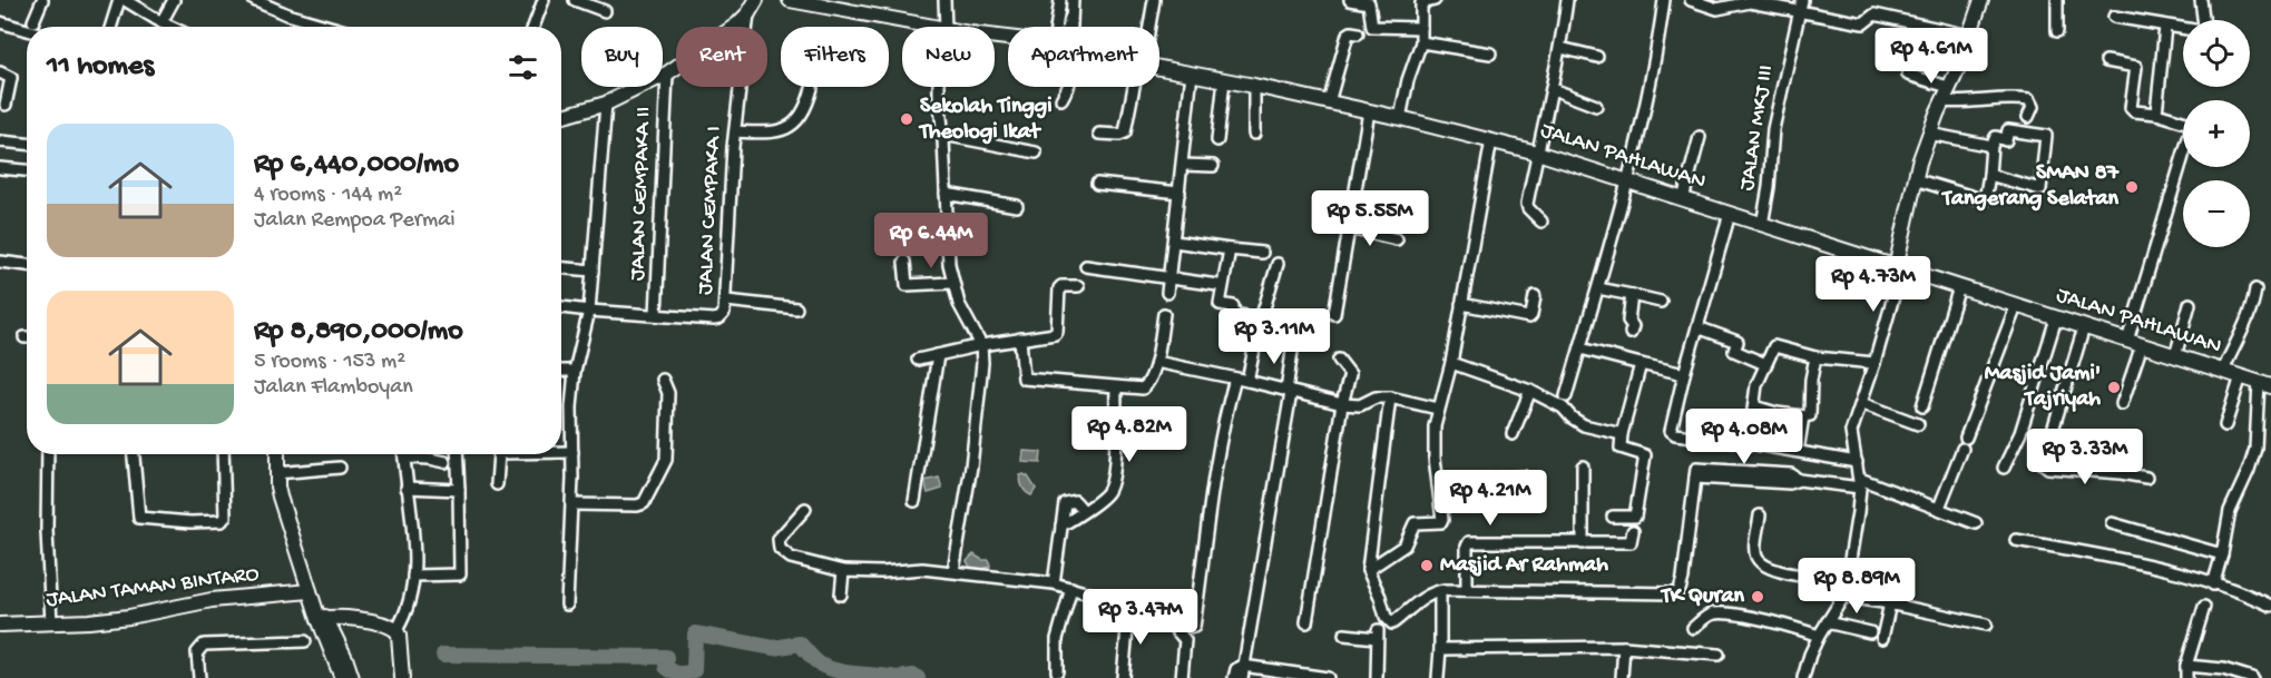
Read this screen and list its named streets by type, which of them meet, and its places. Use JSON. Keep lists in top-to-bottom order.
{
  "streets": {
    "main road": ["JALAN PAHLAWAN", "JALAN TAMAN BINTARO"],
    "street": ["JALAN MKJ III", "JALAN CEMPAKA II", "JALAN CEMPAKA I"]
  },
  "crossings": [
    ["JALAN MKJ III", "JALAN PAHLAWAN"],
    ["JALAN CEMPAKA II", "JALAN CEMPAKA I"]
  ],
  "places": [
    "Sekolah Tinggi Theologi Ikat",
    "SMAN 87 Tangerang Selatan",
    "Masjid Jami' Tajriyah",
    "Masjid Ar Rahmah",
    "TK Quran"
  ],
  "page": {
    "map_buttons": ["+", "−"],
    "chip": [
      "Buy",
      "Rent",
      "Filters",
      "New",
      "Apartment"
    ],
    "heading": "11 homes",
    "price": [
      "Rp 4.61M",
      "Rp 5.55M",
      "Rp 6.44M",
      "Rp 4.73M",
      "Rp 3.11M",
      "Rp 4.82M",
      "Rp 4.08M",
      "Rp 3.33M",
      "Rp 4.21M",
      "Rp 8.89M",
      "Rp 3.47M"
    ],
    "list": [
      {
        "name": "Rp 6,440,000/mo",
        "note": "4 rooms · 144 m² · Jalan Rempoa Permai"
      },
      {
        "name": "Rp 8,890,000/mo",
        "note": "5 rooms · 153 m² · Jalan Flamboyan"
      }
    ]
  }
}
